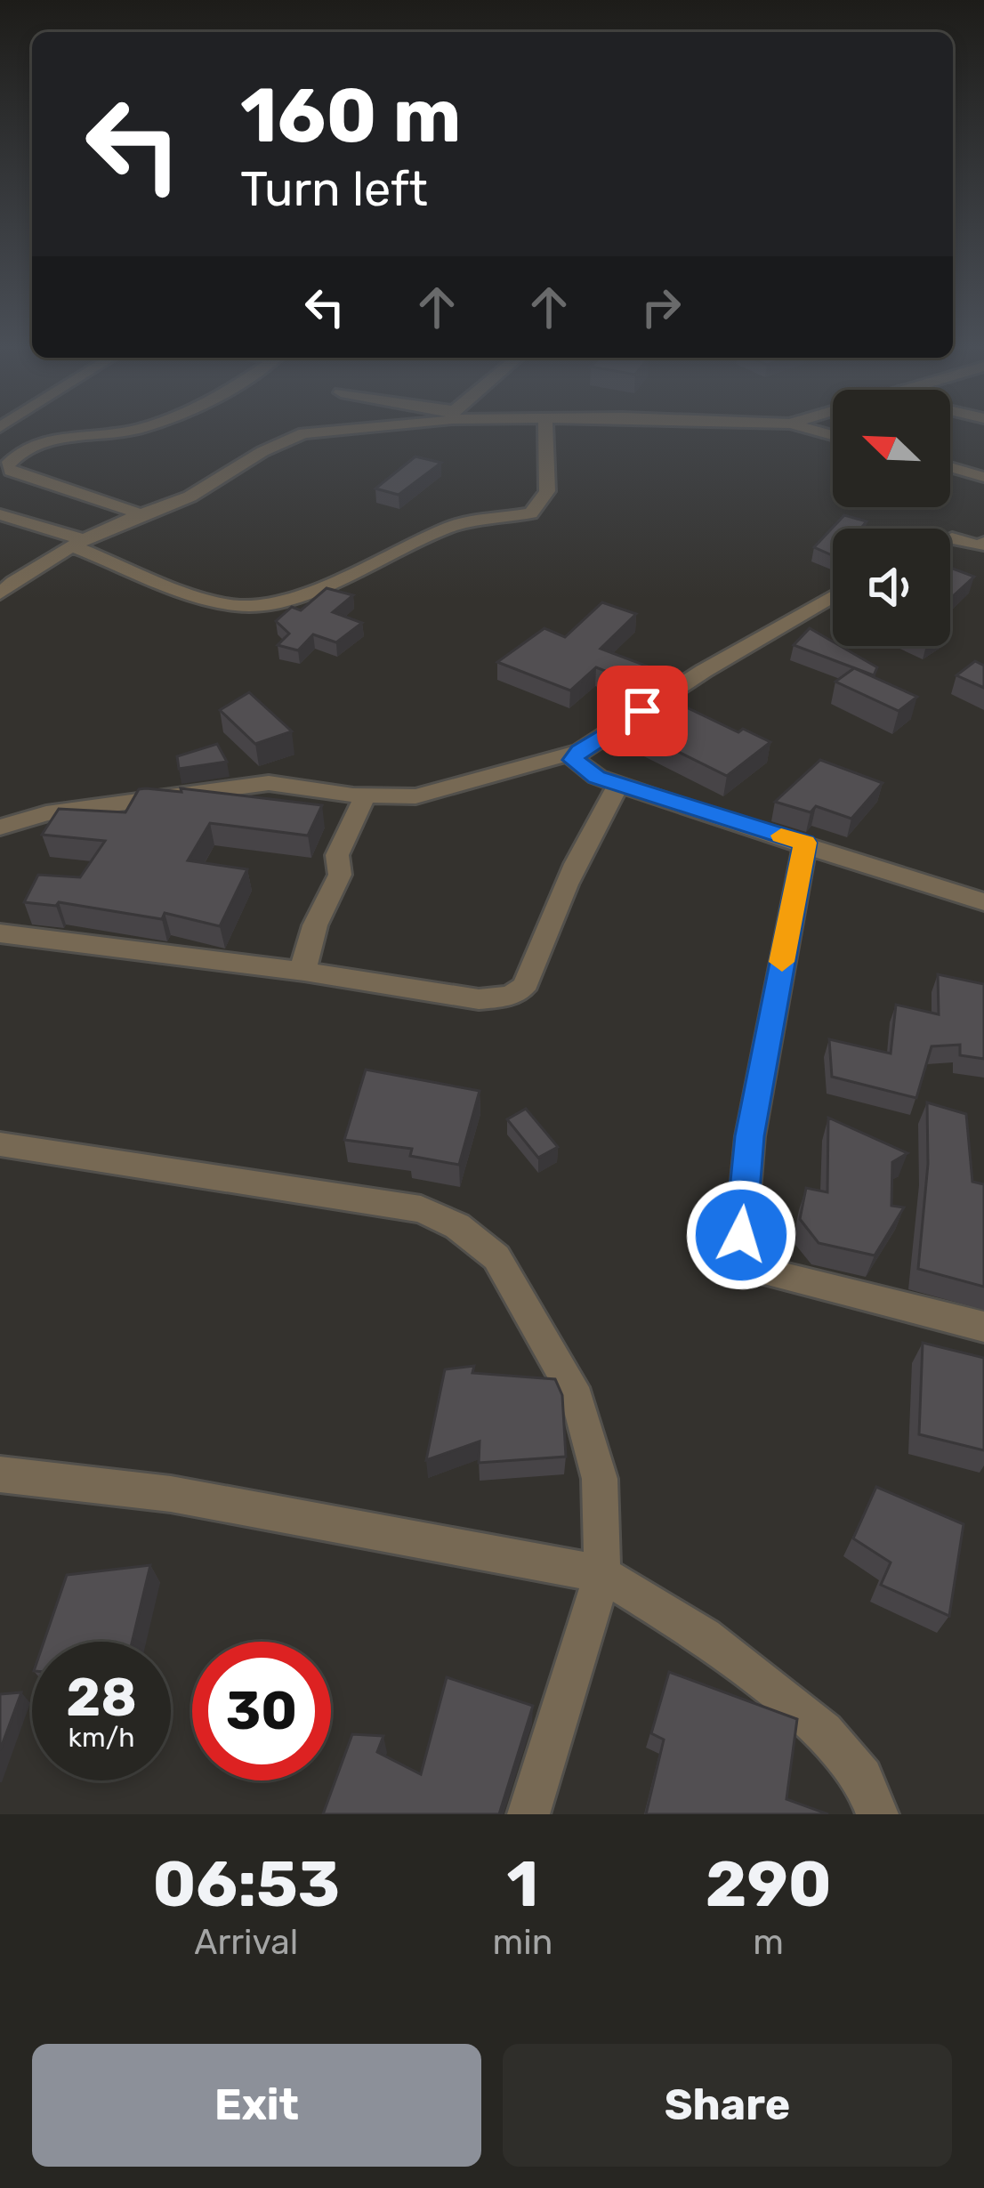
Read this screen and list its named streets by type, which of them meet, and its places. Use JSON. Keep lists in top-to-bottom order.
{
  "north": "top left",
  "page": {
    "turn": ["160 m", "Turn left"],
    "speed": "28 km/h",
    "limit": "30",
    "eta": [
      "06:53",
      "Arrival",
      "1",
      "min",
      "290",
      "m"
    ],
    "buttons": ["Exit", "Share"]
  }
}
